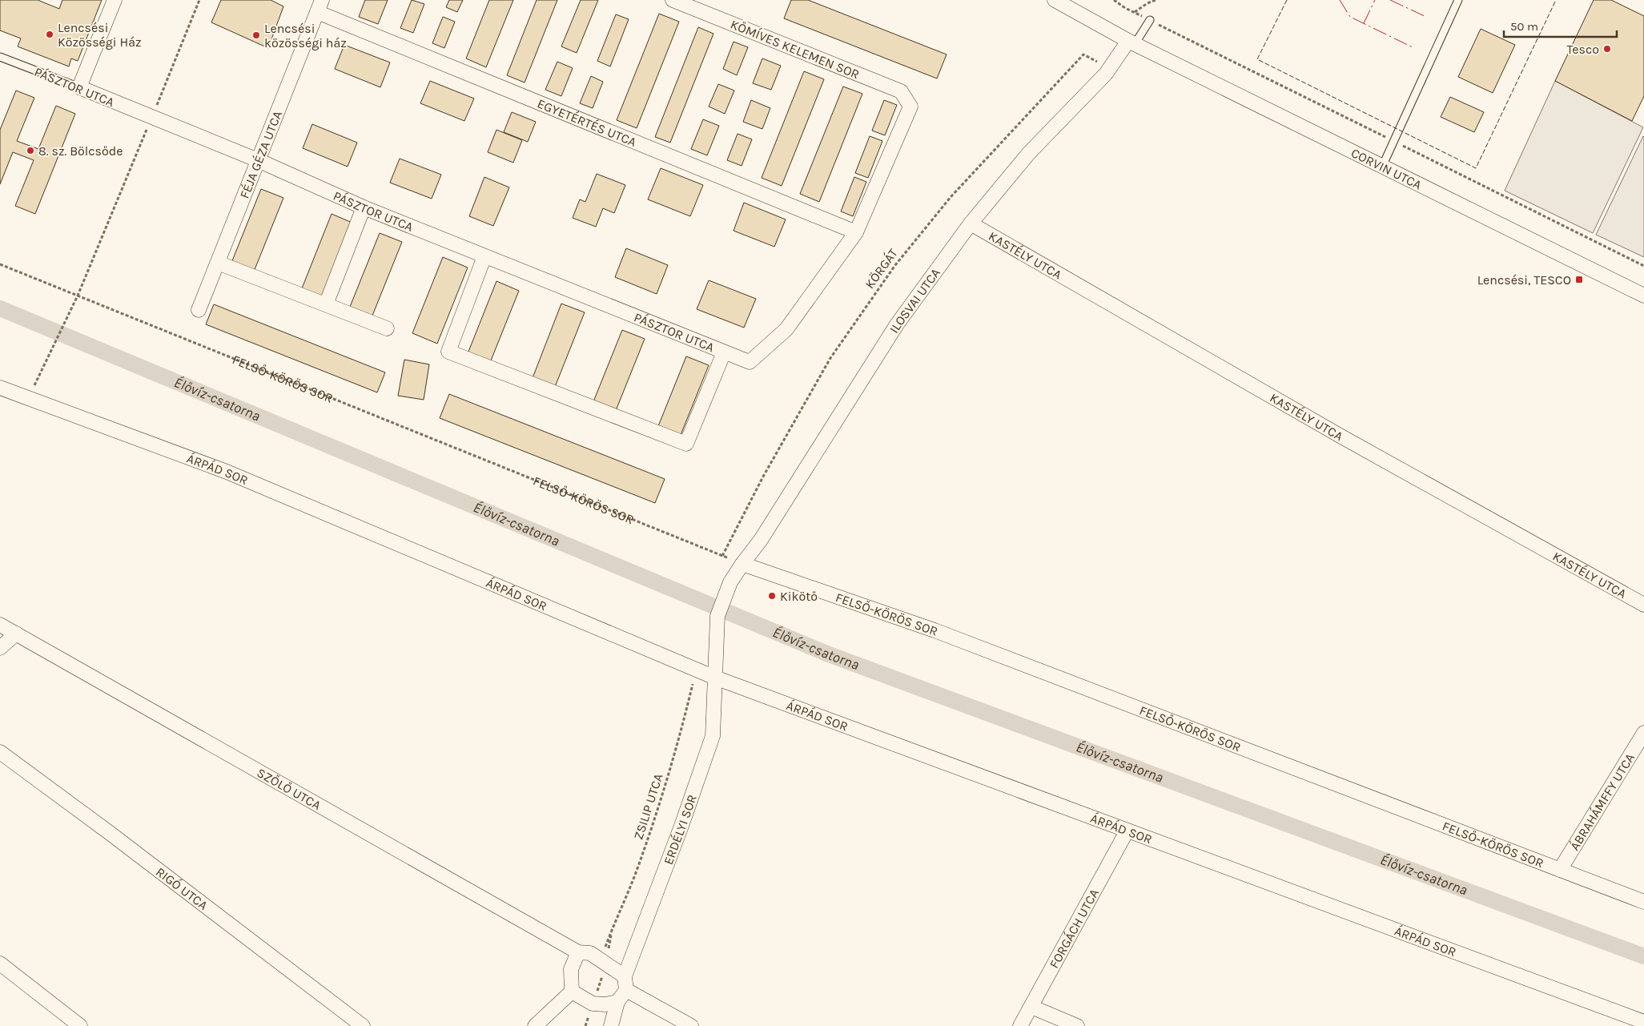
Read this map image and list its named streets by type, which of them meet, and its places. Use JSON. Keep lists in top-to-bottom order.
{
  "streets": {
    "street": [
      "KŐMÍVES KELEMEN SOR",
      "PÁSZTOR UTCA",
      "EGYETÉRTÉS UTCA",
      "FÉJA GÉZA UTCA",
      "CORVIN UTCA",
      "KASTÉLY UTCA",
      "ILOSVAI UTCA",
      "FELSŐ-KÖRÖS SOR",
      "ÁRPÁD SOR",
      "SZŐLŐ UTCA",
      "ÁBRAHÁMFFY UTCA",
      "ERDÉLYI SOR",
      "RIGÓ UTCA",
      "FORGÁCH UTCA"
    ],
    "path": ["KÖRGÁT", "ZSILIP UTCA"]
  },
  "crossings": [
    ["KŐMÍVES KELEMEN SOR", "PÁSZTOR UTCA"],
    ["KŐMÍVES KELEMEN SOR", "EGYETÉRTÉS UTCA"],
    ["PÁSZTOR UTCA", "EGYETÉRTÉS UTCA"],
    ["PÁSZTOR UTCA", "FÉJA GÉZA UTCA"],
    ["EGYETÉRTÉS UTCA", "FÉJA GÉZA UTCA"],
    ["CORVIN UTCA", "ILOSVAI UTCA"],
    ["KASTÉLY UTCA", "ILOSVAI UTCA"],
    ["KÖRGÁT", "FELSŐ-KÖRÖS SOR"],
    ["ILOSVAI UTCA", "FELSŐ-KÖRÖS SOR"],
    ["ILOSVAI UTCA", "ERDÉLYI SOR"],
    ["FELSŐ-KÖRÖS SOR", "ÁBRAHÁMFFY UTCA"],
    ["ÁRPÁD SOR", "ERDÉLYI SOR"],
    ["ÁRPÁD SOR", "FORGÁCH UTCA"],
    ["SZŐLŐ UTCA", "ERDÉLYI SOR"]
  ],
  "water": ["Élővíz-csatorna"],
  "places": {
    "other": [
      "Lencsési Közösségi Ház",
      "Lencsési közösségi ház",
      "Tesco",
      "8. sz. Bölcsőde",
      "Kikötő"
    ],
    "transit": ["Lencsési, TESCO"]
  },
  "scale_bar": "50 m"
}
